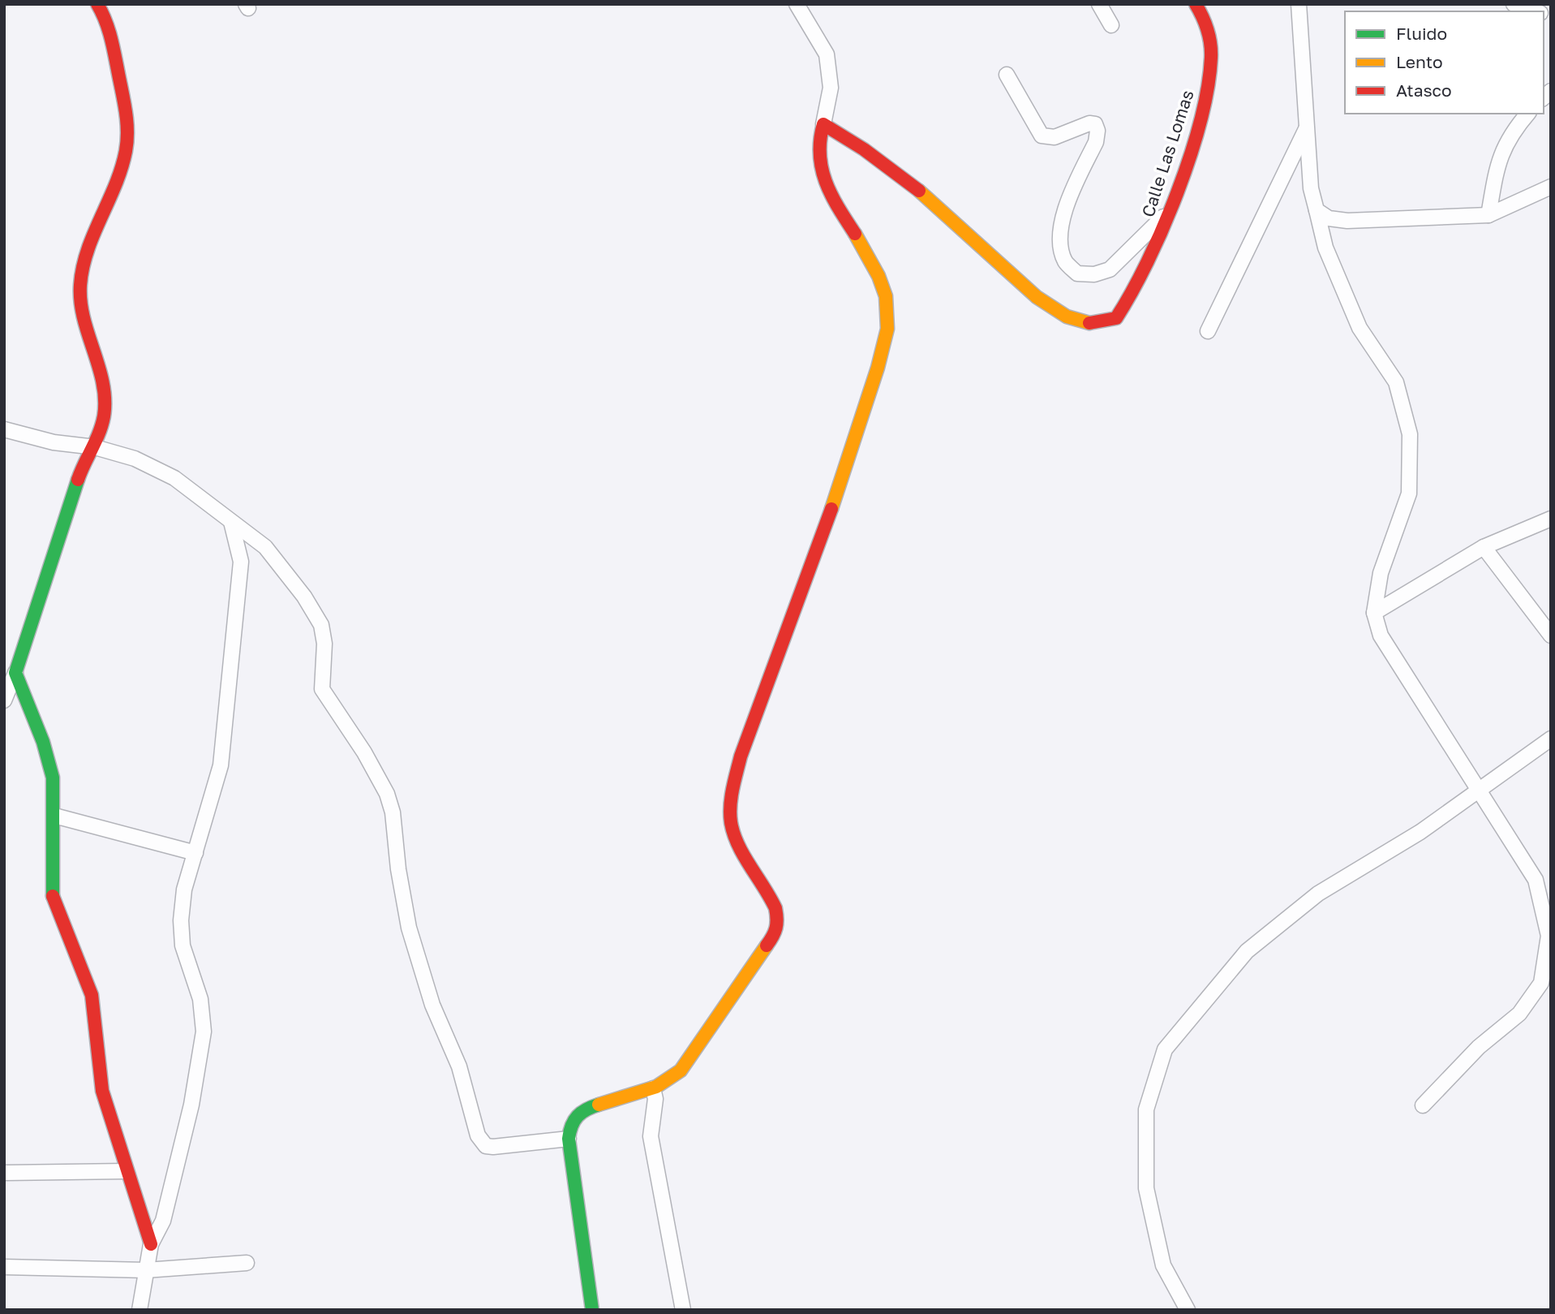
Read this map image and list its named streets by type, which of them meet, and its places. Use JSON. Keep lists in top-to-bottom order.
{
  "streets": {
    "street": ["Calle Las Lomas"]
  },
  "legend": ["Fluido", "Lento", "Atasco"]
}
